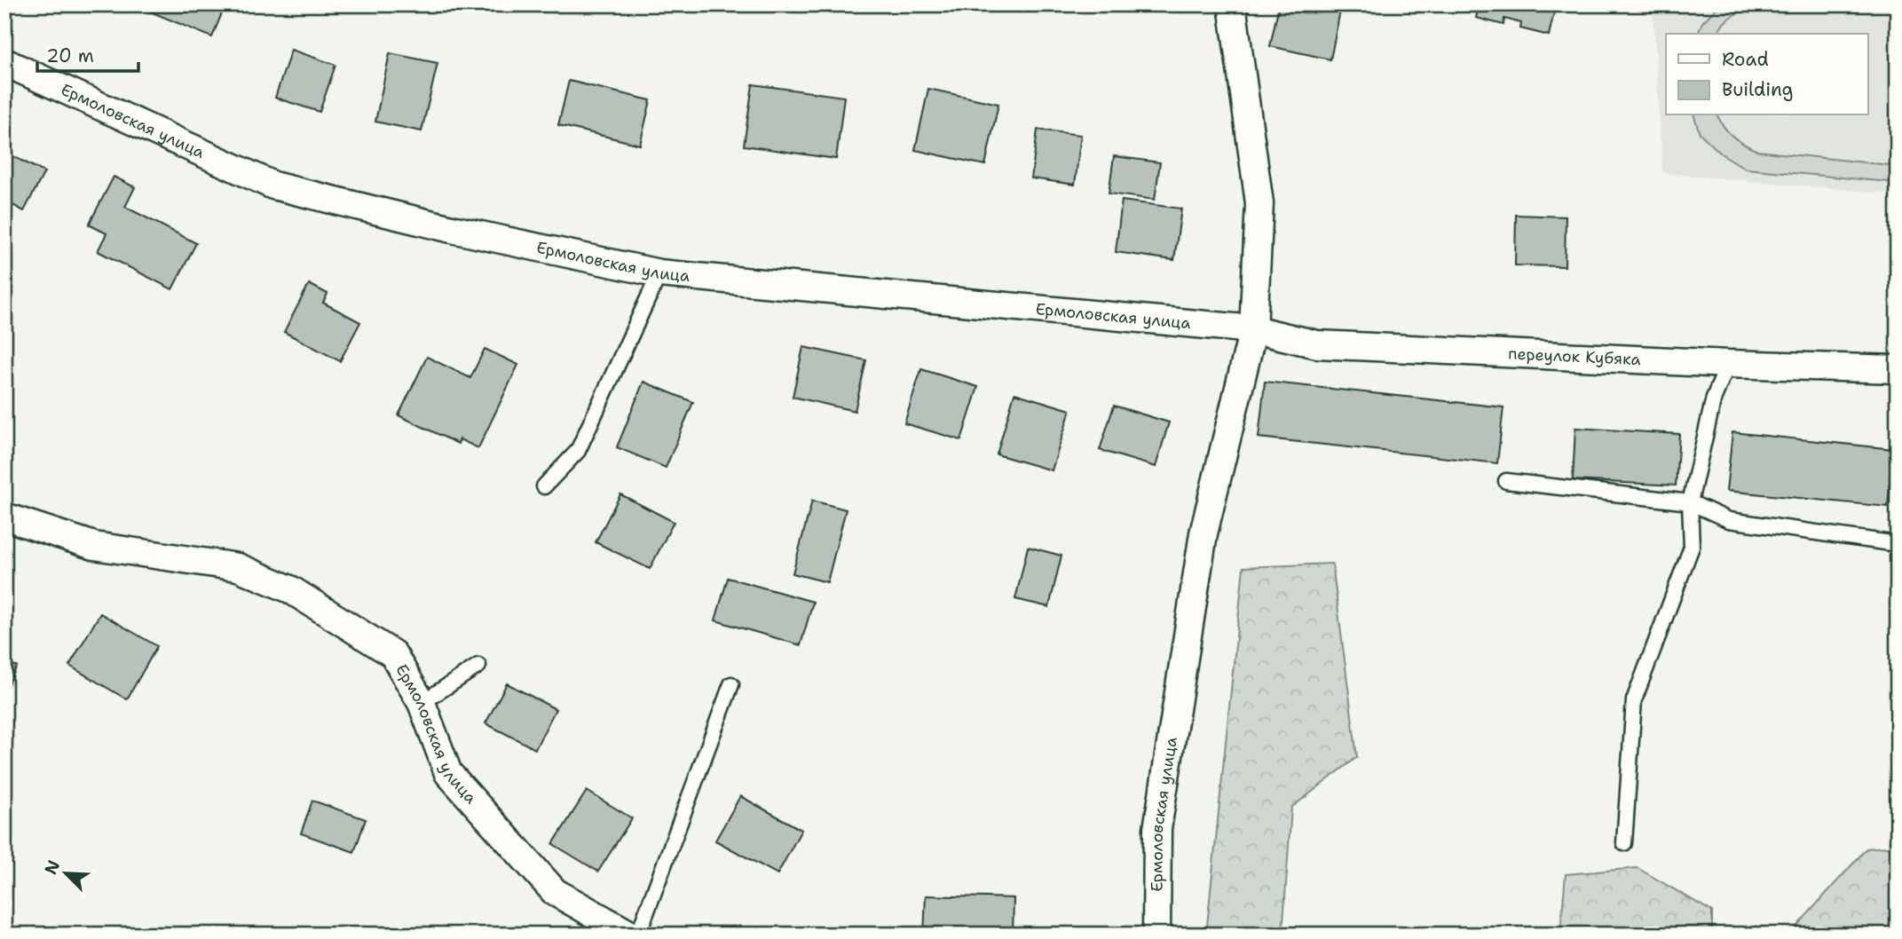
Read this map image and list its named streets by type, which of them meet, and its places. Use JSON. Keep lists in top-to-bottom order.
{
  "streets": {
    "street": ["Ермоловская улица", "переулок Кубяка"]
  },
  "crossings": [
    ["Ермоловская улица", "переулок Кубяка"]
  ],
  "legend": ["Road", "Building"],
  "scale_bar": "20 m",
  "north": "top left"
}
